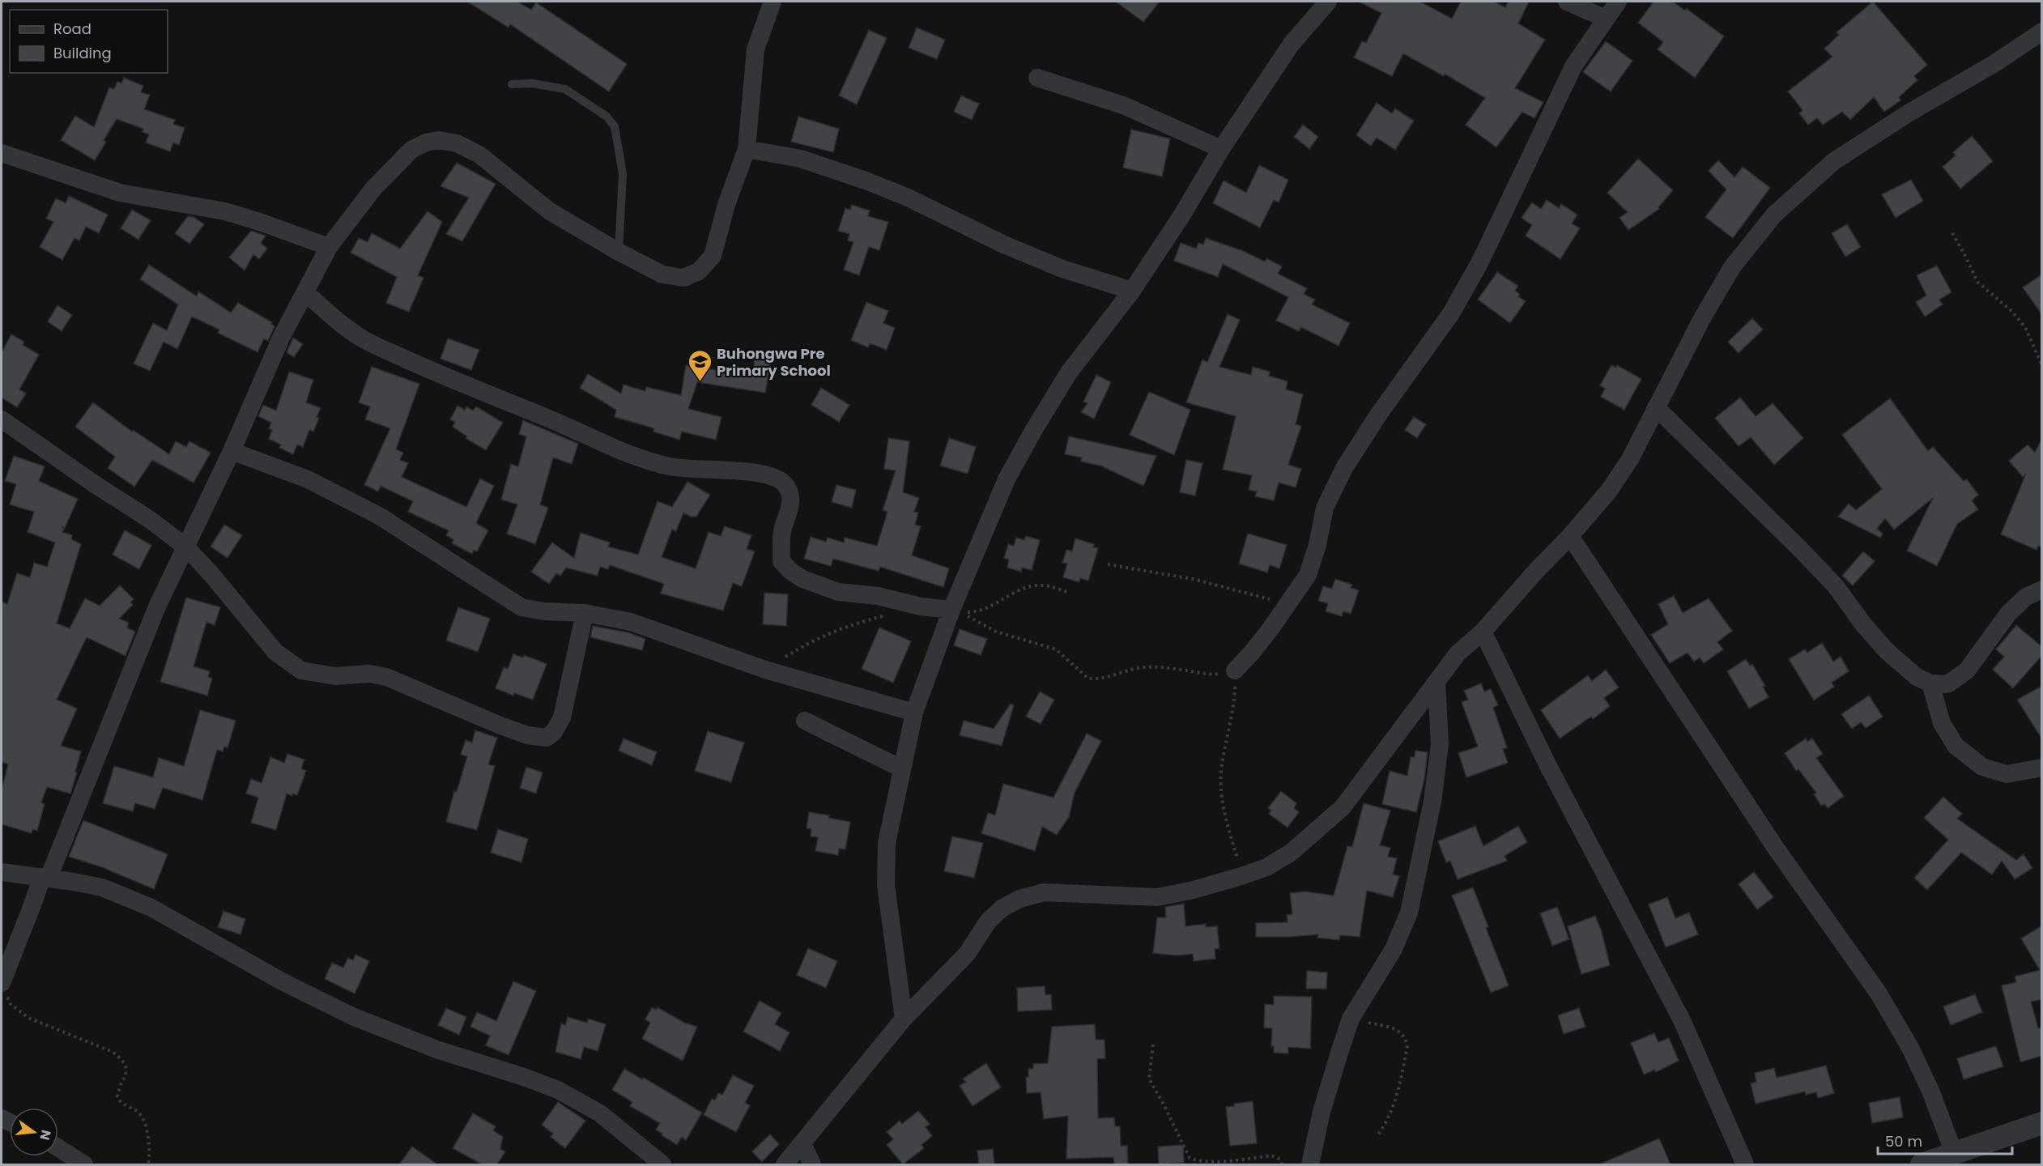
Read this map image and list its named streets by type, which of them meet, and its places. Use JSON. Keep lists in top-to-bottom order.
{
  "places": {
    "school or university": ["Buhongwa Pre Primary School"]
  },
  "legend": ["Road", "Building"],
  "scale_bar": "50 m",
  "north": "right"
}
